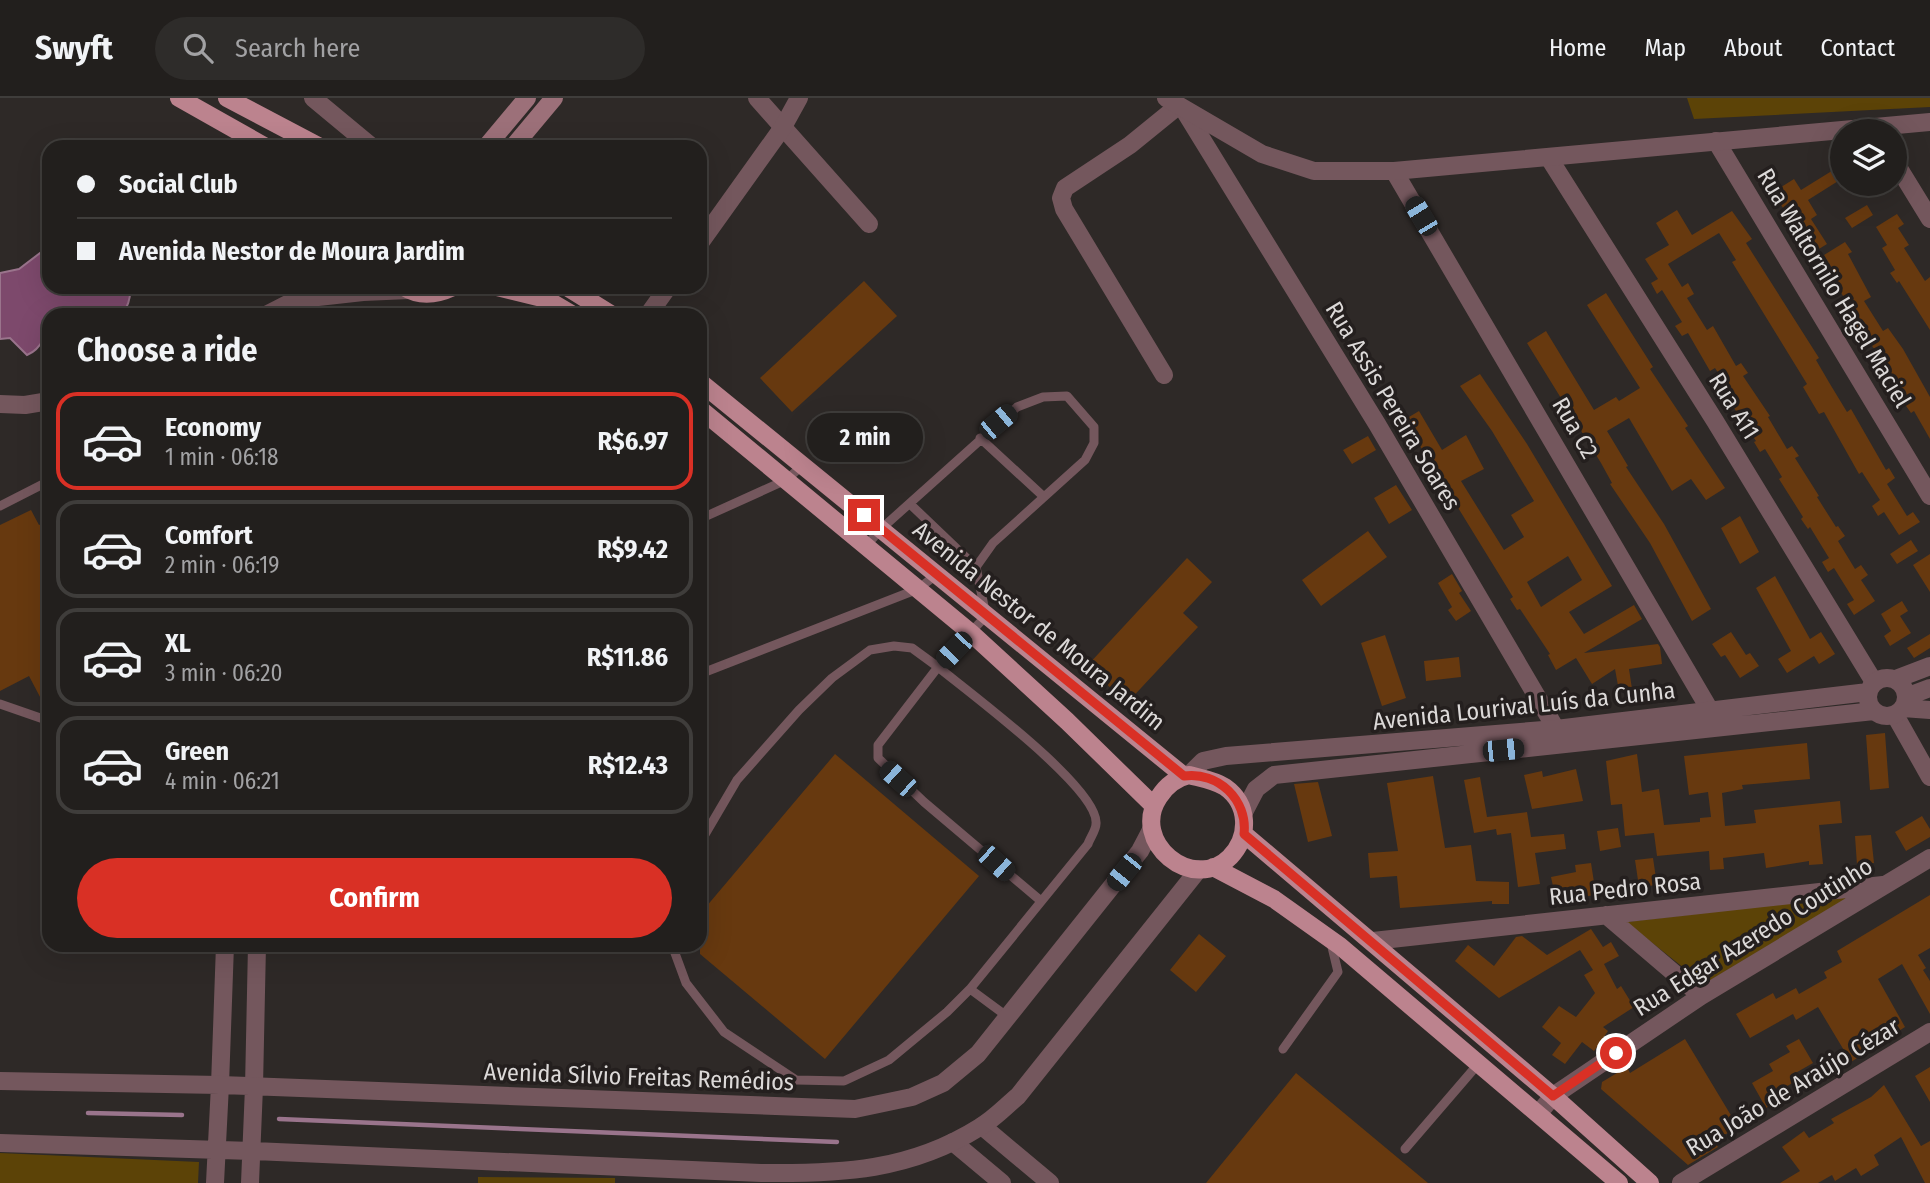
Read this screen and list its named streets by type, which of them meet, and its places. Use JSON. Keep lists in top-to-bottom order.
{
  "streets": {
    "main road": ["Avenida Nestor de Moura Jardim"],
    "street": [
      "Rua Waltornilo Hagel Maciel",
      "Rua Assis Pereira Soares",
      "Rua A11",
      "Rua C2",
      "Avenida Lourival Luís da Cunha",
      "Rua Pedro Rosa",
      "Rua Edgar Azeredo Coutinho",
      "Avenida Sílvio Freitas Remédios",
      "Rua João de Araújo Cézar"
    ]
  },
  "crossings": [
    ["Rua Assis Pereira Soares", "Avenida Lourival Luís da Cunha"],
    ["Rua A11", "Avenida Lourival Luís da Cunha"],
    ["Rua C2", "Avenida Lourival Luís da Cunha"],
    ["Avenida Nestor de Moura Jardim", "Avenida Lourival Luís da Cunha"],
    ["Avenida Nestor de Moura Jardim", "Avenida Sílvio Freitas Remédios"],
    ["Avenida Lourival Luís da Cunha", "Avenida Sílvio Freitas Remédios"],
    ["Rua Pedro Rosa", "Rua Edgar Azeredo Coutinho"]
  ],
  "page": {
    "header": "Swyft",
    "search": "Search here",
    "nav": [
      "Home",
      "Map",
      "About",
      "Contact"
    ],
    "banner": ["Social Club", "Avenida Nestor de Moura Jardim"],
    "heading": "Choose a ride",
    "list": [
      {
        "name": "Economy",
        "note": "1 min · 06:18",
        "value": "R$6.97"
      },
      {
        "name": "Comfort",
        "note": "2 min · 06:19",
        "value": "R$9.42"
      },
      {
        "name": "XL",
        "note": "3 min · 06:20",
        "value": "R$11.86"
      },
      {
        "name": "Green",
        "note": "4 min · 06:21",
        "value": "R$12.43"
      }
    ],
    "bubble": "2 min",
    "buttons": "Confirm"
  }
}
